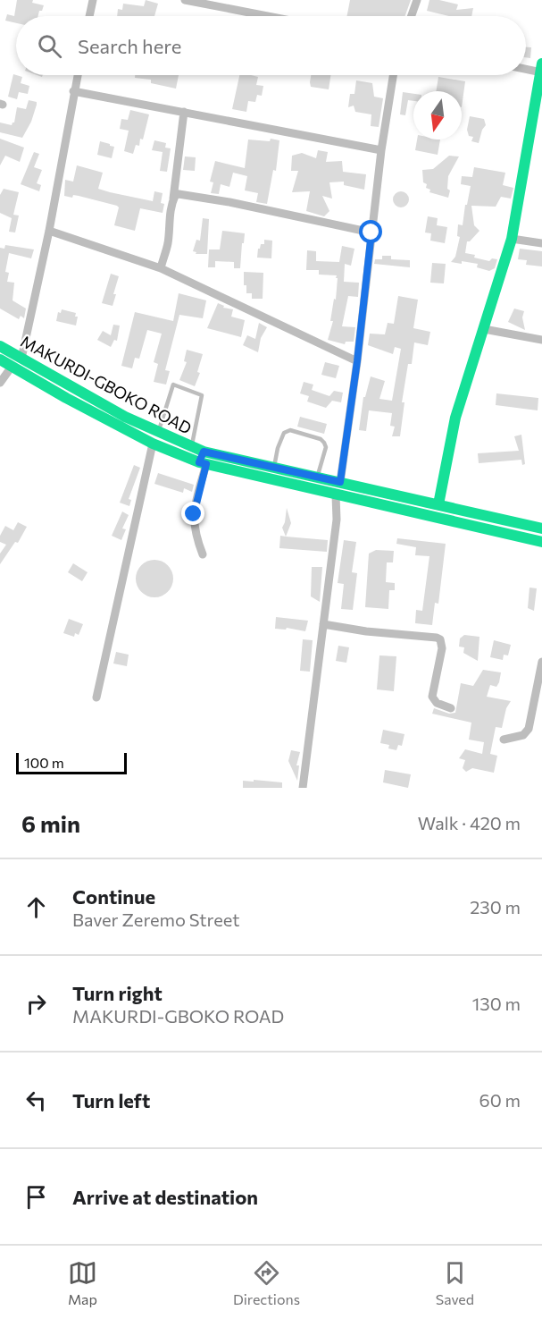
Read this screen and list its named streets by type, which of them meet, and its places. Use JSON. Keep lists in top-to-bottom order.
{
  "streets": {
    "main road": ["MAKURDI-GBOKO ROAD"]
  },
  "scale_bar": "100 m",
  "north": "bottom",
  "page": {
    "search": "Search here",
    "scale": "100 m",
    "heading": ["6 min", "Walk · 420 m"],
    "list": [
      ["Continue", "Baver Zeremo Street", "230 m"],
      ["Turn right", "MAKURDI-GBOKO ROAD", "130 m"],
      ["Turn left", "60 m"],
      "Arrive at destination"
    ],
    "nav": ["Map", "Directions", "Saved"]
  }
}
